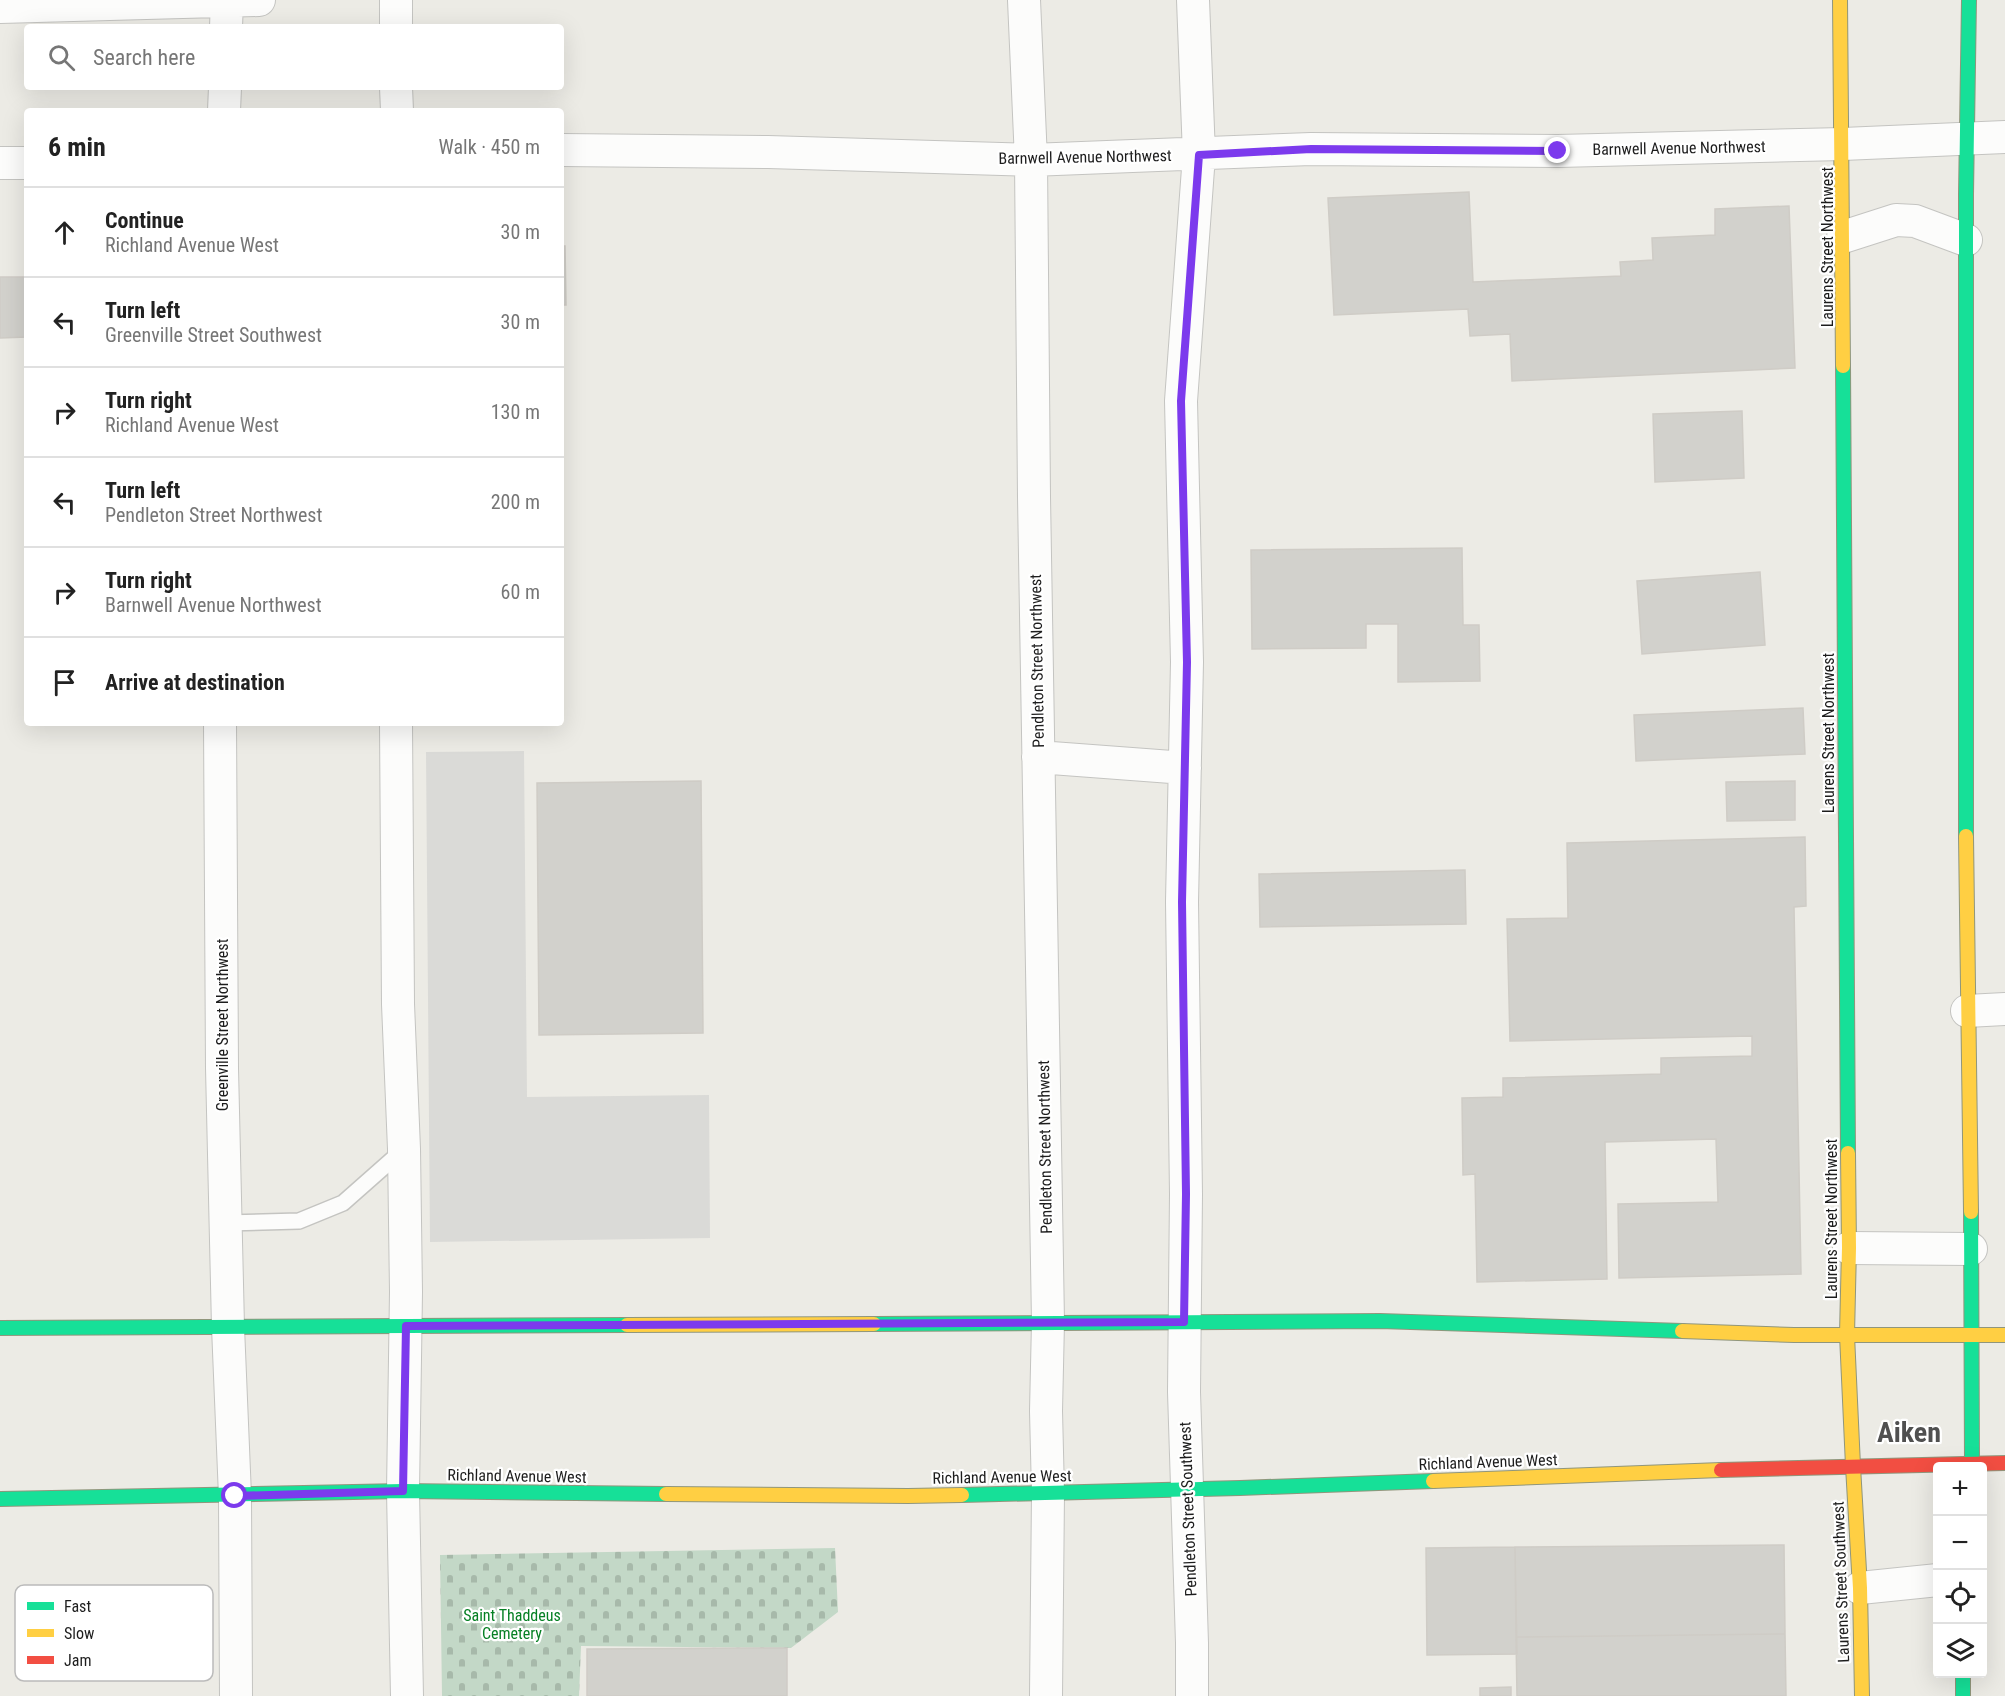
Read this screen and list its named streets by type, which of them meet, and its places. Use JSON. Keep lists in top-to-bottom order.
{
  "streets": {
    "main road": ["Laurens Street Northwest", "Richland Avenue West", "Laurens Street Southwest"],
    "street": [
      "Barnwell Avenue Northwest",
      "Pendleton Street Northwest",
      "Greenville Street Northwest",
      "Pendleton Street Southwest"
    ]
  },
  "crossings": [
    ["Barnwell Avenue Northwest", "Laurens Street Northwest"],
    ["Barnwell Avenue Northwest", "Pendleton Street Northwest"],
    ["Laurens Street Northwest", "Richland Avenue West"],
    ["Laurens Street Northwest", "Laurens Street Southwest"],
    ["Greenville Street Northwest", "Richland Avenue West"],
    ["Richland Avenue West", "Pendleton Street Southwest"],
    ["Richland Avenue West", "Laurens Street Southwest"]
  ],
  "districts": ["Aiken"],
  "parks": ["Saint Thaddeus Cemetery"],
  "legend": ["Fast", "Slow", "Jam"],
  "page": {
    "search": "Search here",
    "heading": ["6 min", "Walk · 450 m"],
    "list": [
      ["Continue", "Richland Avenue West", "30 m"],
      ["Turn left", "Greenville Street Southwest", "30 m"],
      ["Turn right", "Richland Avenue West", "130 m"],
      ["Turn left", "Pendleton Street Northwest", "200 m"],
      ["Turn right", "Barnwell Avenue Northwest", "60 m"],
      "Arrive at destination"
    ],
    "map_buttons": ["+", "−"]
  }
}
